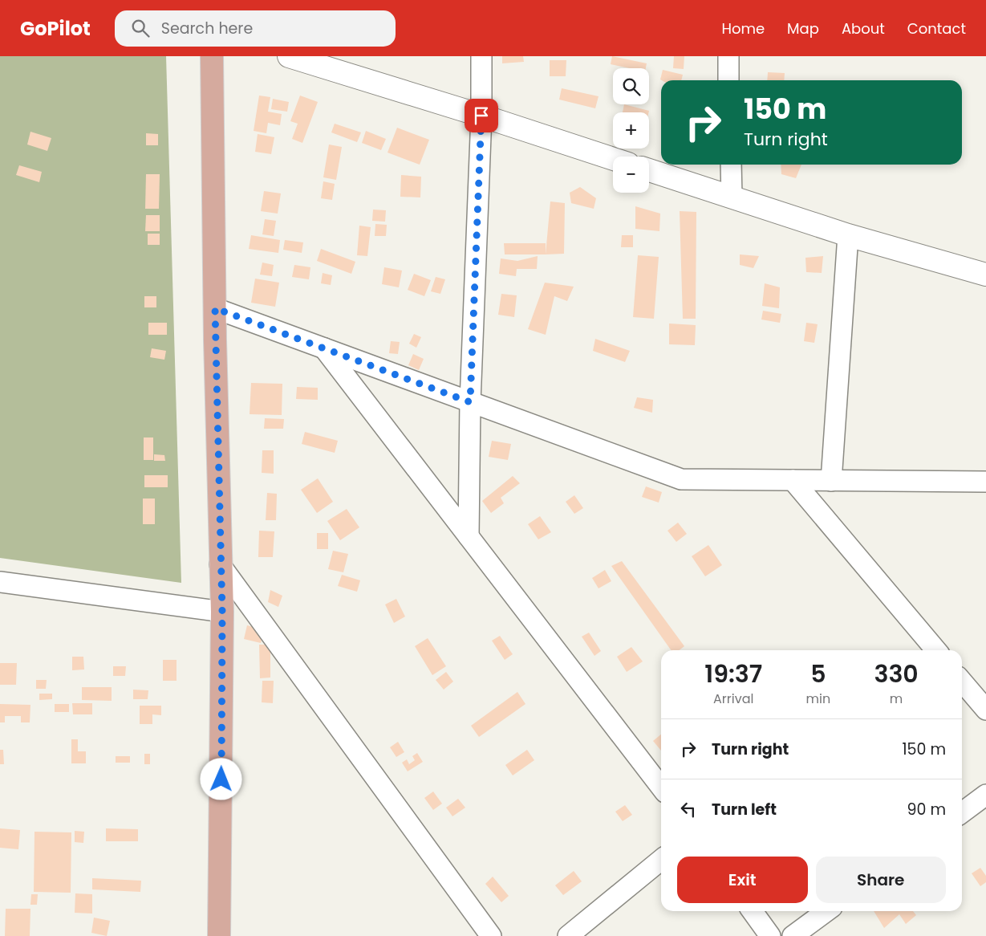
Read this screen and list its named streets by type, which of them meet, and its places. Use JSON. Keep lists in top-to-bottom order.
{
  "page": {
    "header": "GoPilot",
    "search": "Search here",
    "nav": [
      "Home",
      "Map",
      "About",
      "Contact"
    ],
    "map_buttons": ["+", "−"],
    "turn": ["150 m", "Turn right"],
    "eta": [
      "19:37",
      "Arrival",
      "5",
      "min",
      "330",
      "m"
    ],
    "list": [
      {
        "name": "Turn right",
        "value": "150 m"
      },
      {
        "name": "Turn left",
        "value": "90 m"
      }
    ],
    "buttons": ["Exit", "Share"]
  }
}
